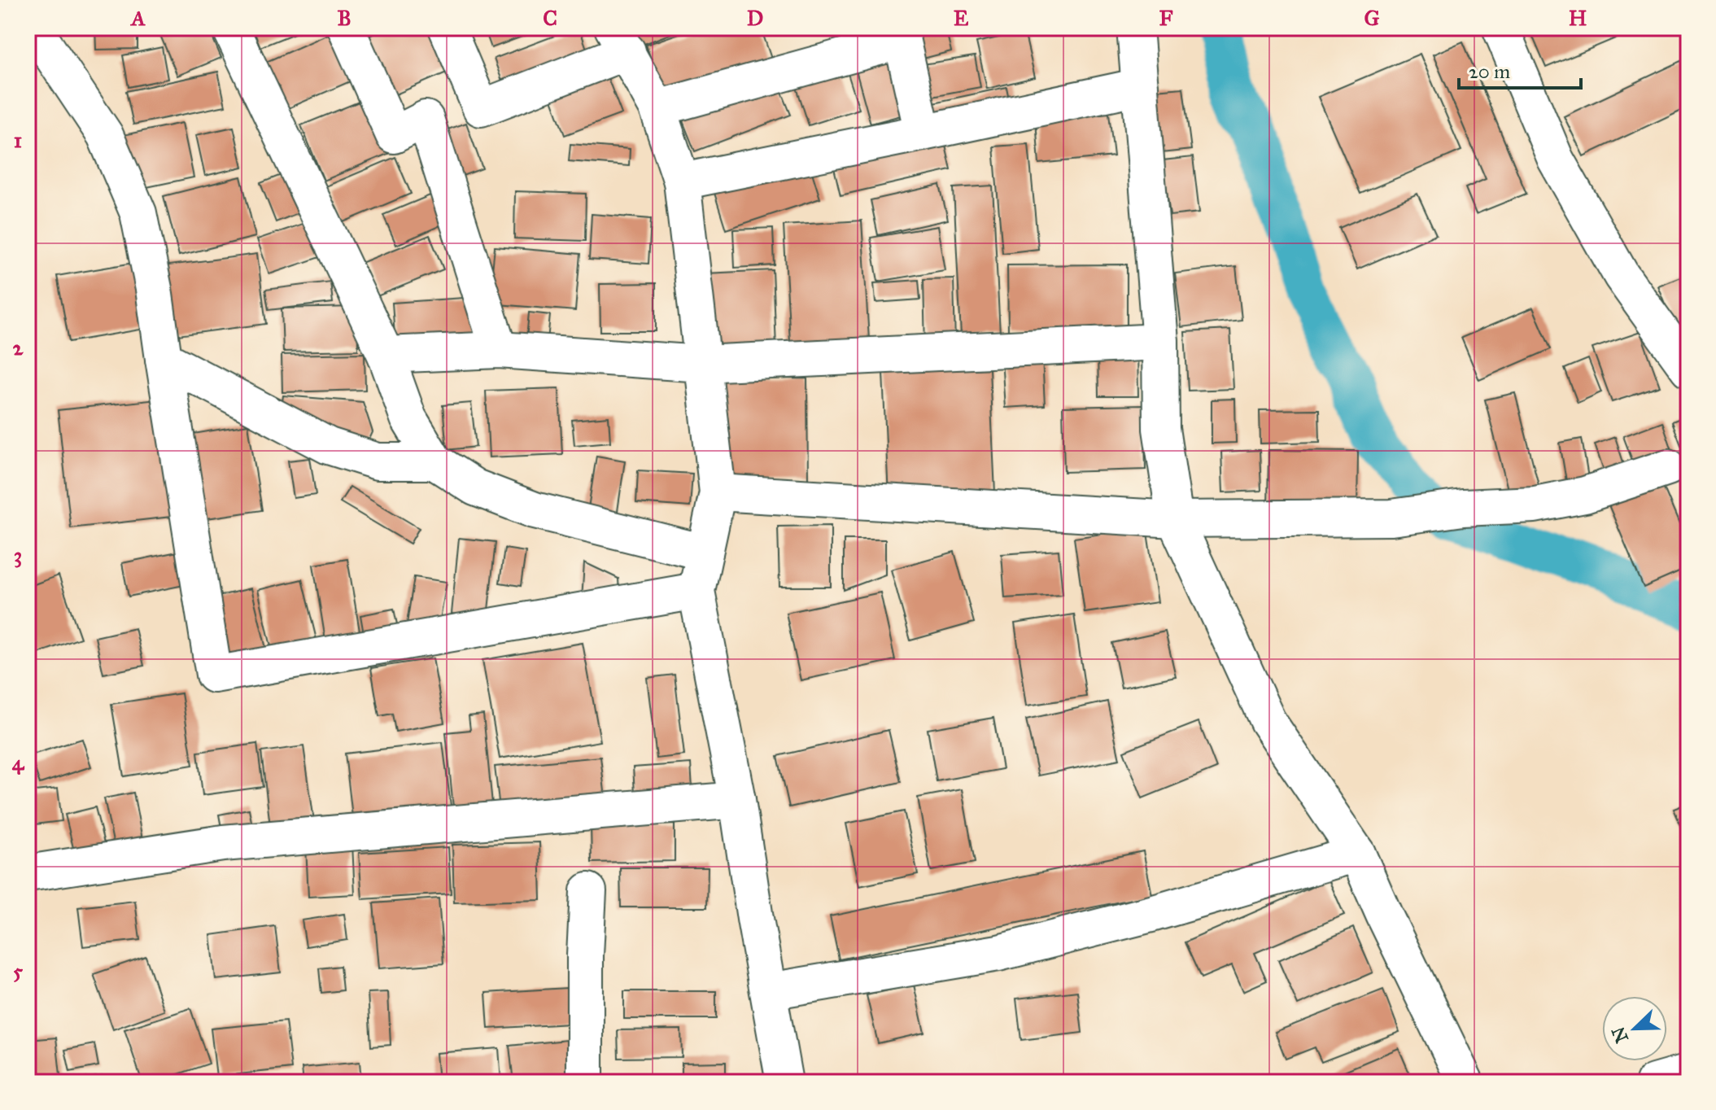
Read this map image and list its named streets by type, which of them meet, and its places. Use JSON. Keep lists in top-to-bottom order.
{
  "scale_bar": "20 m",
  "north": "bottom left",
  "grid": {
    "columns": [
      "A",
      "B",
      "C",
      "D",
      "E",
      "F",
      "G",
      "H"
    ],
    "rows": [
      "1",
      "2",
      "3",
      "4",
      "5"
    ]
  }
}
